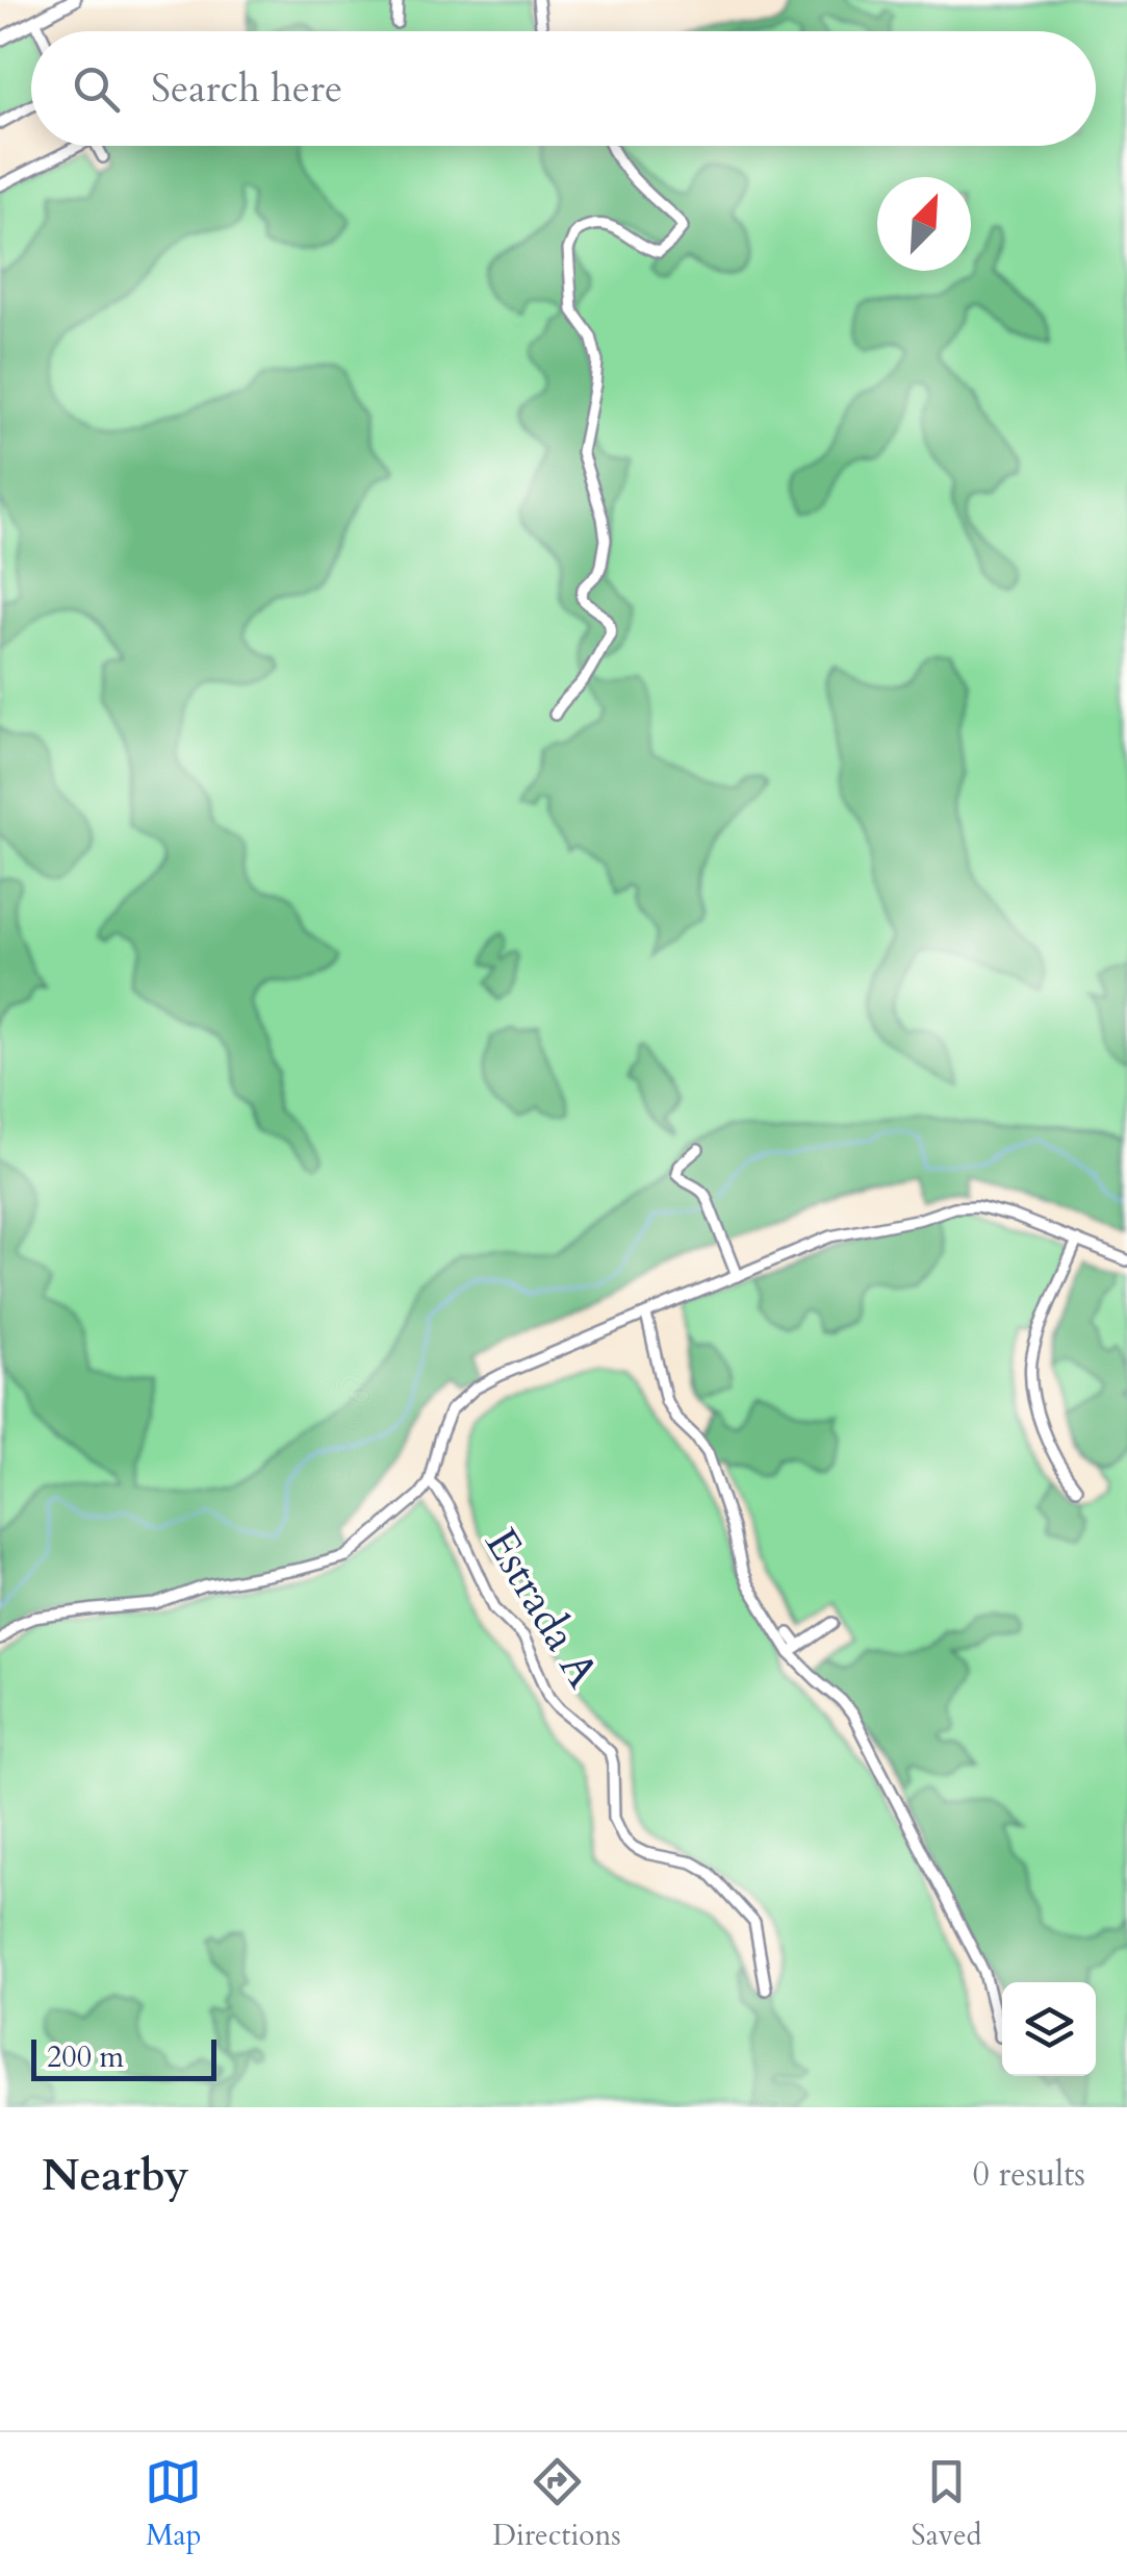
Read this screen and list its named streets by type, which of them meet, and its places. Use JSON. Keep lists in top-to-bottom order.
{
  "streets": {
    "street": ["Estrada A"]
  },
  "scale_bar": "200 m",
  "north": "top right",
  "page": {
    "search": "Search here",
    "scale": "200 m",
    "heading": ["Nearby", "0 results"],
    "nav": ["Map", "Directions", "Saved"]
  }
}
